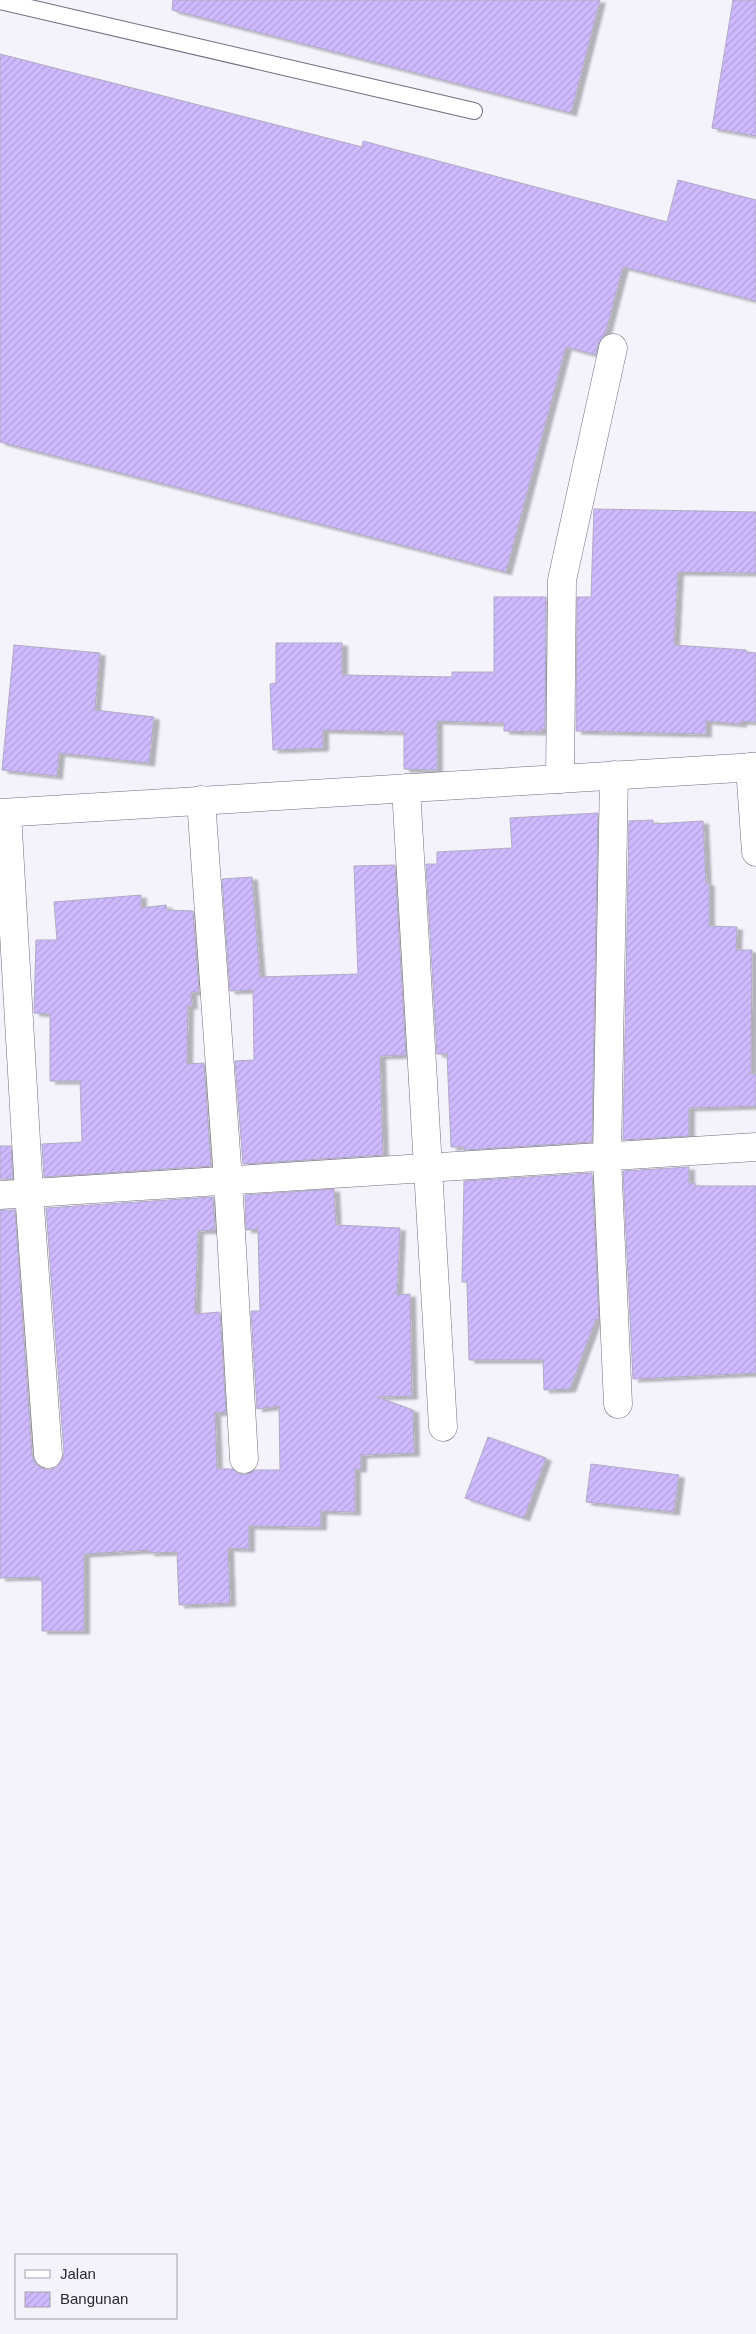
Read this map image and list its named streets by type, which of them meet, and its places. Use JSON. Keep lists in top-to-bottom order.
{
  "legend": ["Jalan", "Bangunan"]
}
